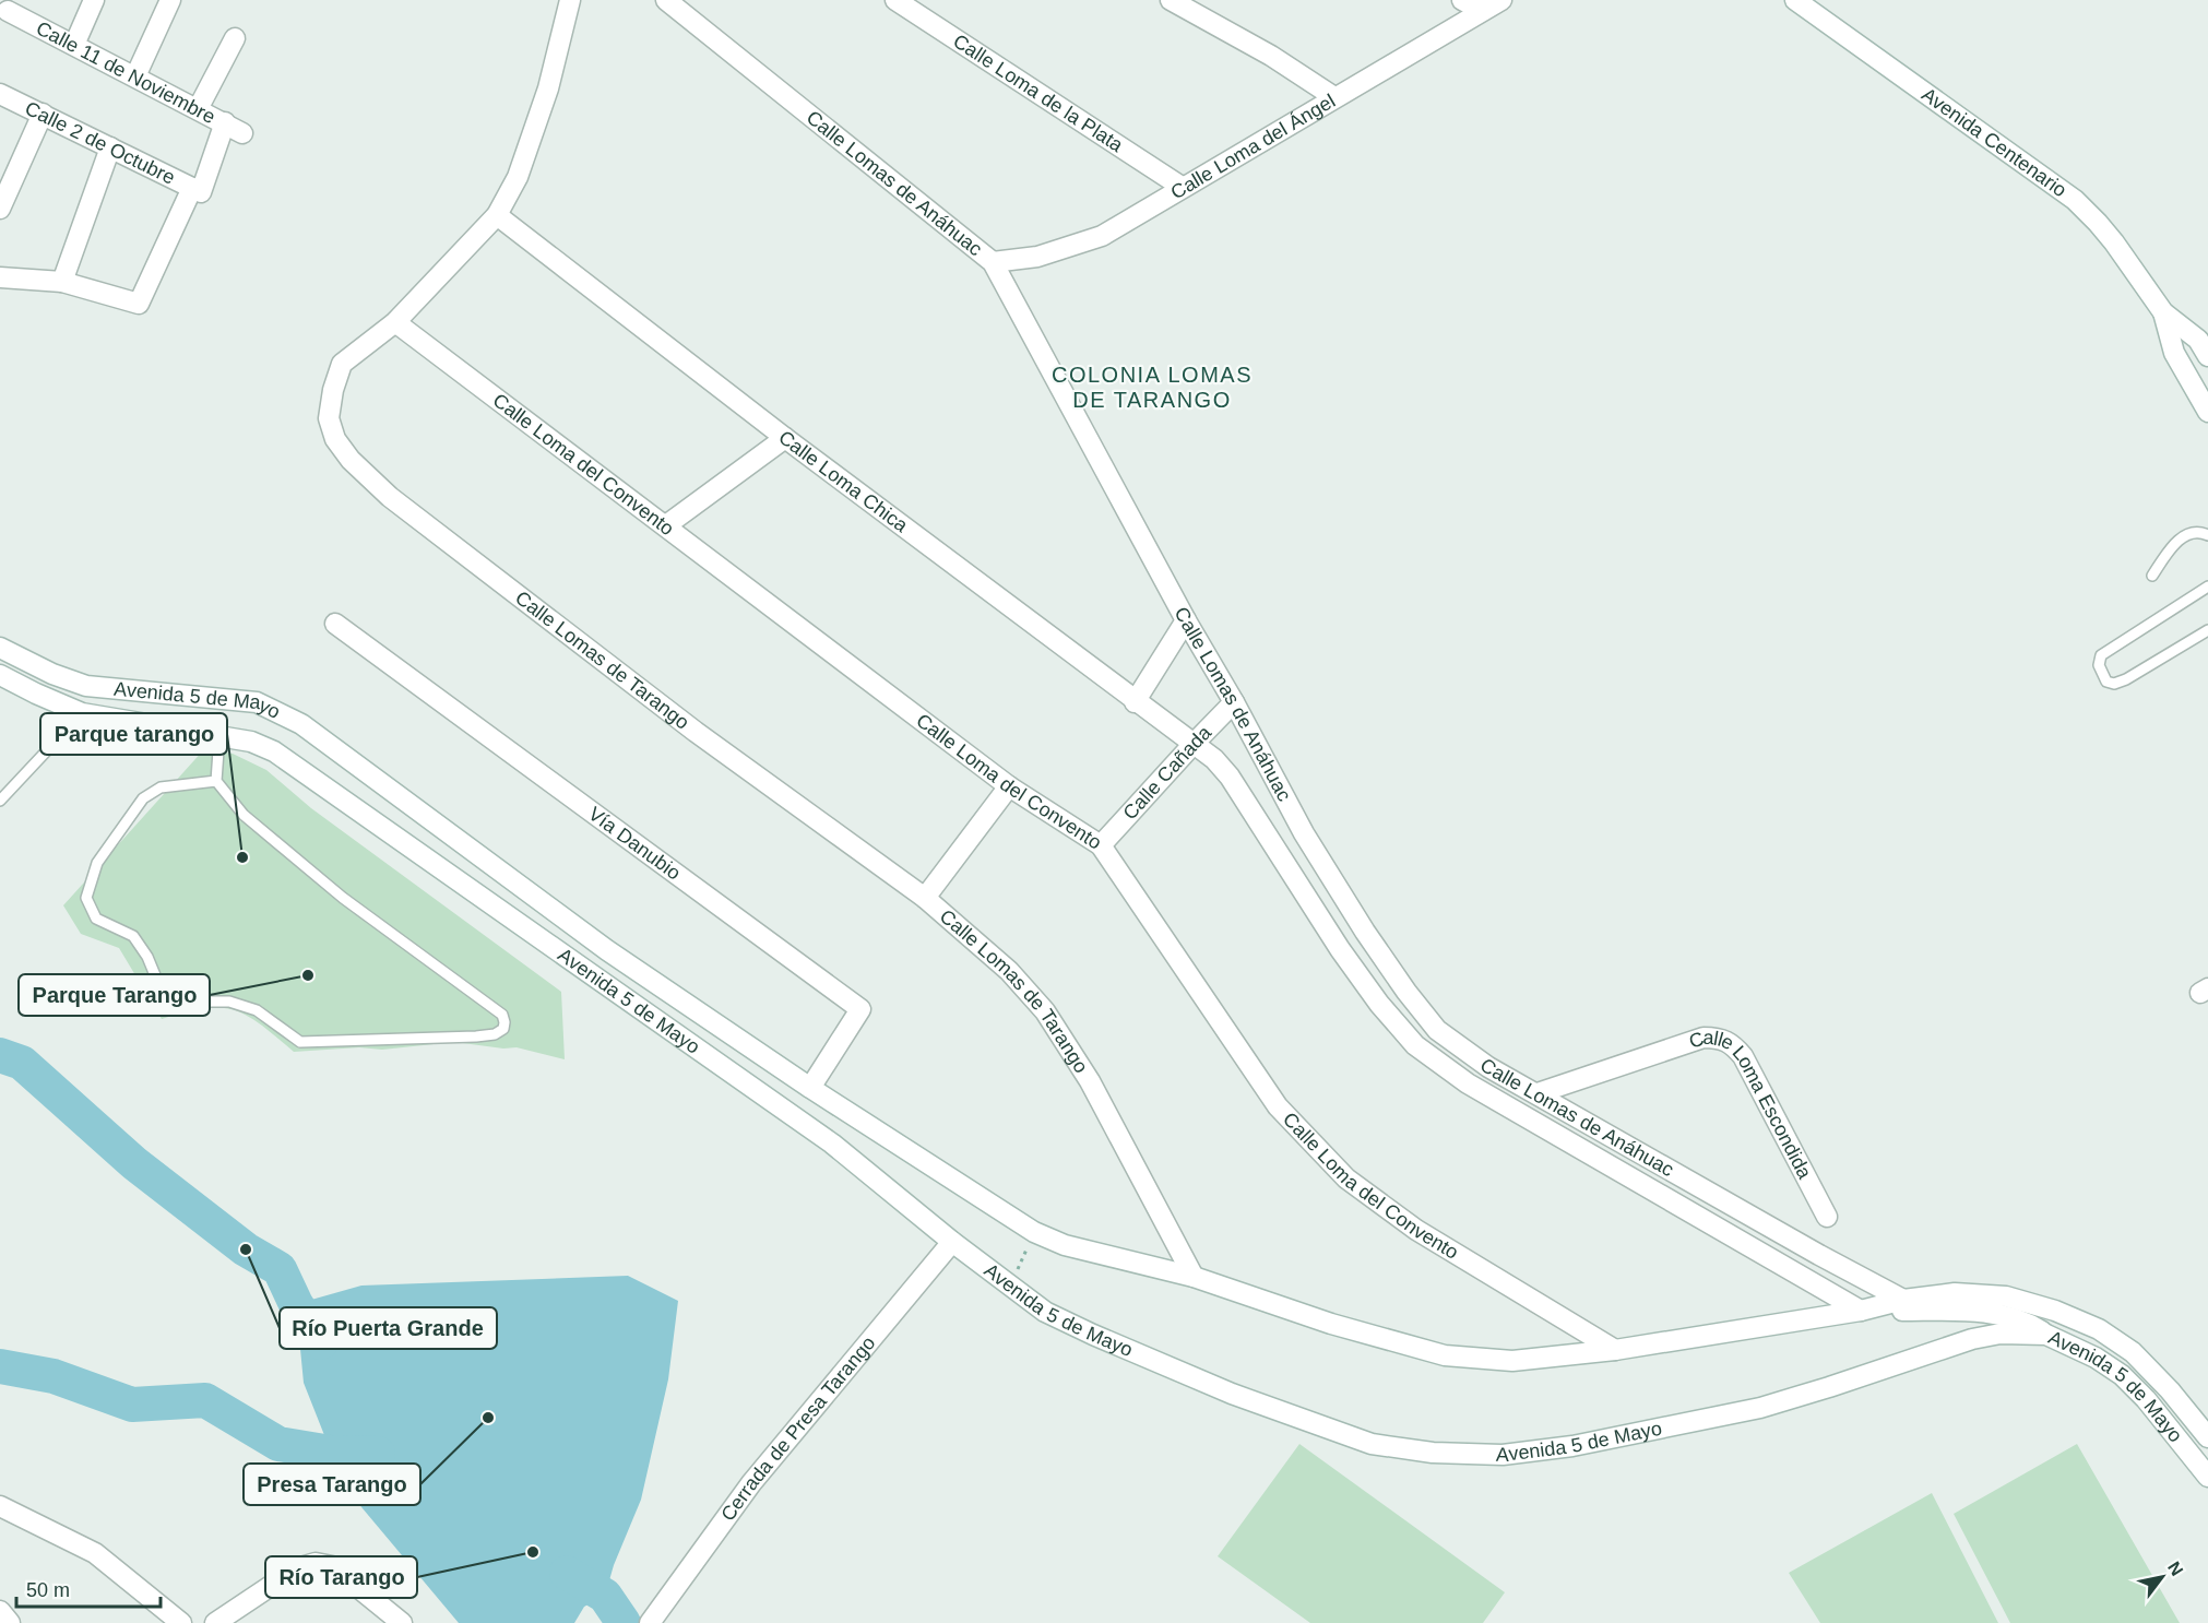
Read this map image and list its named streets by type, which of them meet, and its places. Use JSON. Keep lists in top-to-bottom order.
{
  "streets": {
    "street": [
      "Calle 11 de Noviembre",
      "Calle Loma de la Plata",
      "Avenida Centenario",
      "Calle 2 de Octubre",
      "Calle Loma del Ángel",
      "Calle Lomas de Anáhuac",
      "Calle Loma del Convento",
      "Calle Loma Chica",
      "Calle Lomas de Tarango",
      "Avenida 5 de Mayo",
      "Calle Cañada",
      "Vía Danubio",
      "Calle Loma Escondida",
      "Cerrada de Presa Tarango"
    ]
  },
  "crossings": [
    ["Calle 11 de Noviembre", "Calle 2 de Octubre"],
    ["Calle Loma de la Plata", "Calle Loma del Ángel"],
    ["Calle Loma del Ángel", "Calle Lomas de Anáhuac"],
    ["Calle Lomas de Anáhuac", "Calle Loma Chica"],
    ["Calle Lomas de Anáhuac", "Avenida 5 de Mayo"],
    ["Calle Lomas de Anáhuac", "Calle Cañada"],
    ["Calle Lomas de Anáhuac", "Calle Loma Escondida"],
    ["Calle Loma del Convento", "Calle Lomas de Tarango"],
    ["Calle Loma del Convento", "Avenida 5 de Mayo"],
    ["Calle Loma del Convento", "Calle Cañada"],
    ["Calle Loma Chica", "Calle Lomas de Tarango"],
    ["Calle Loma Chica", "Calle Cañada"],
    ["Calle Lomas de Tarango", "Avenida 5 de Mayo"],
    ["Avenida 5 de Mayo", "Vía Danubio"],
    ["Avenida 5 de Mayo", "Cerrada de Presa Tarango"]
  ],
  "districts": ["COLONIA LOMAS DE TARANGO"],
  "places": [
    "Parque tarango",
    "Parque Tarango",
    "Río Puerta Grande",
    "Presa Tarango",
    "Río Tarango"
  ],
  "scale_bar": "50 m",
  "north": "top right"
}
